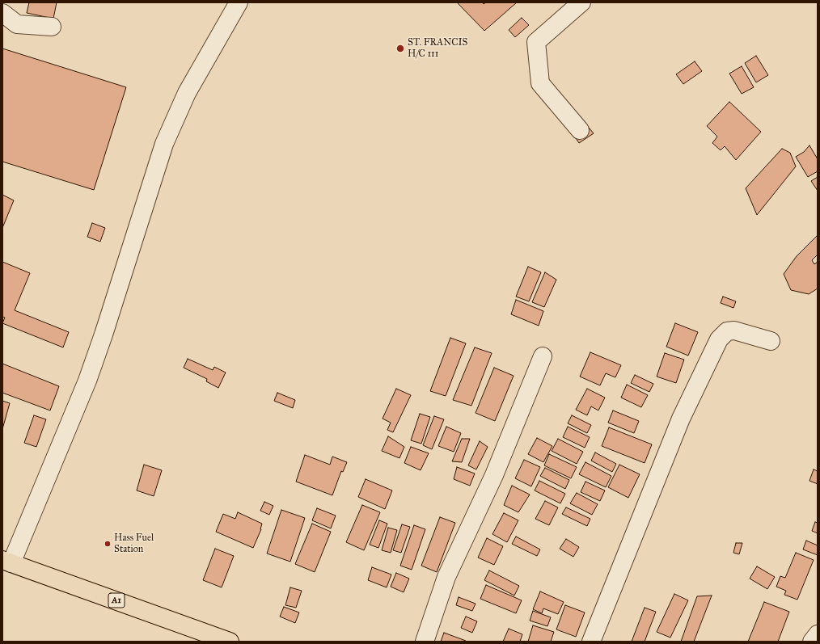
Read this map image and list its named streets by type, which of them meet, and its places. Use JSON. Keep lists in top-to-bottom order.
{
  "streets": {
    "highway": ["A1"]
  },
  "places": ["ST. FRANCIS H/C 111", "Hass Fuel Station"]
}
